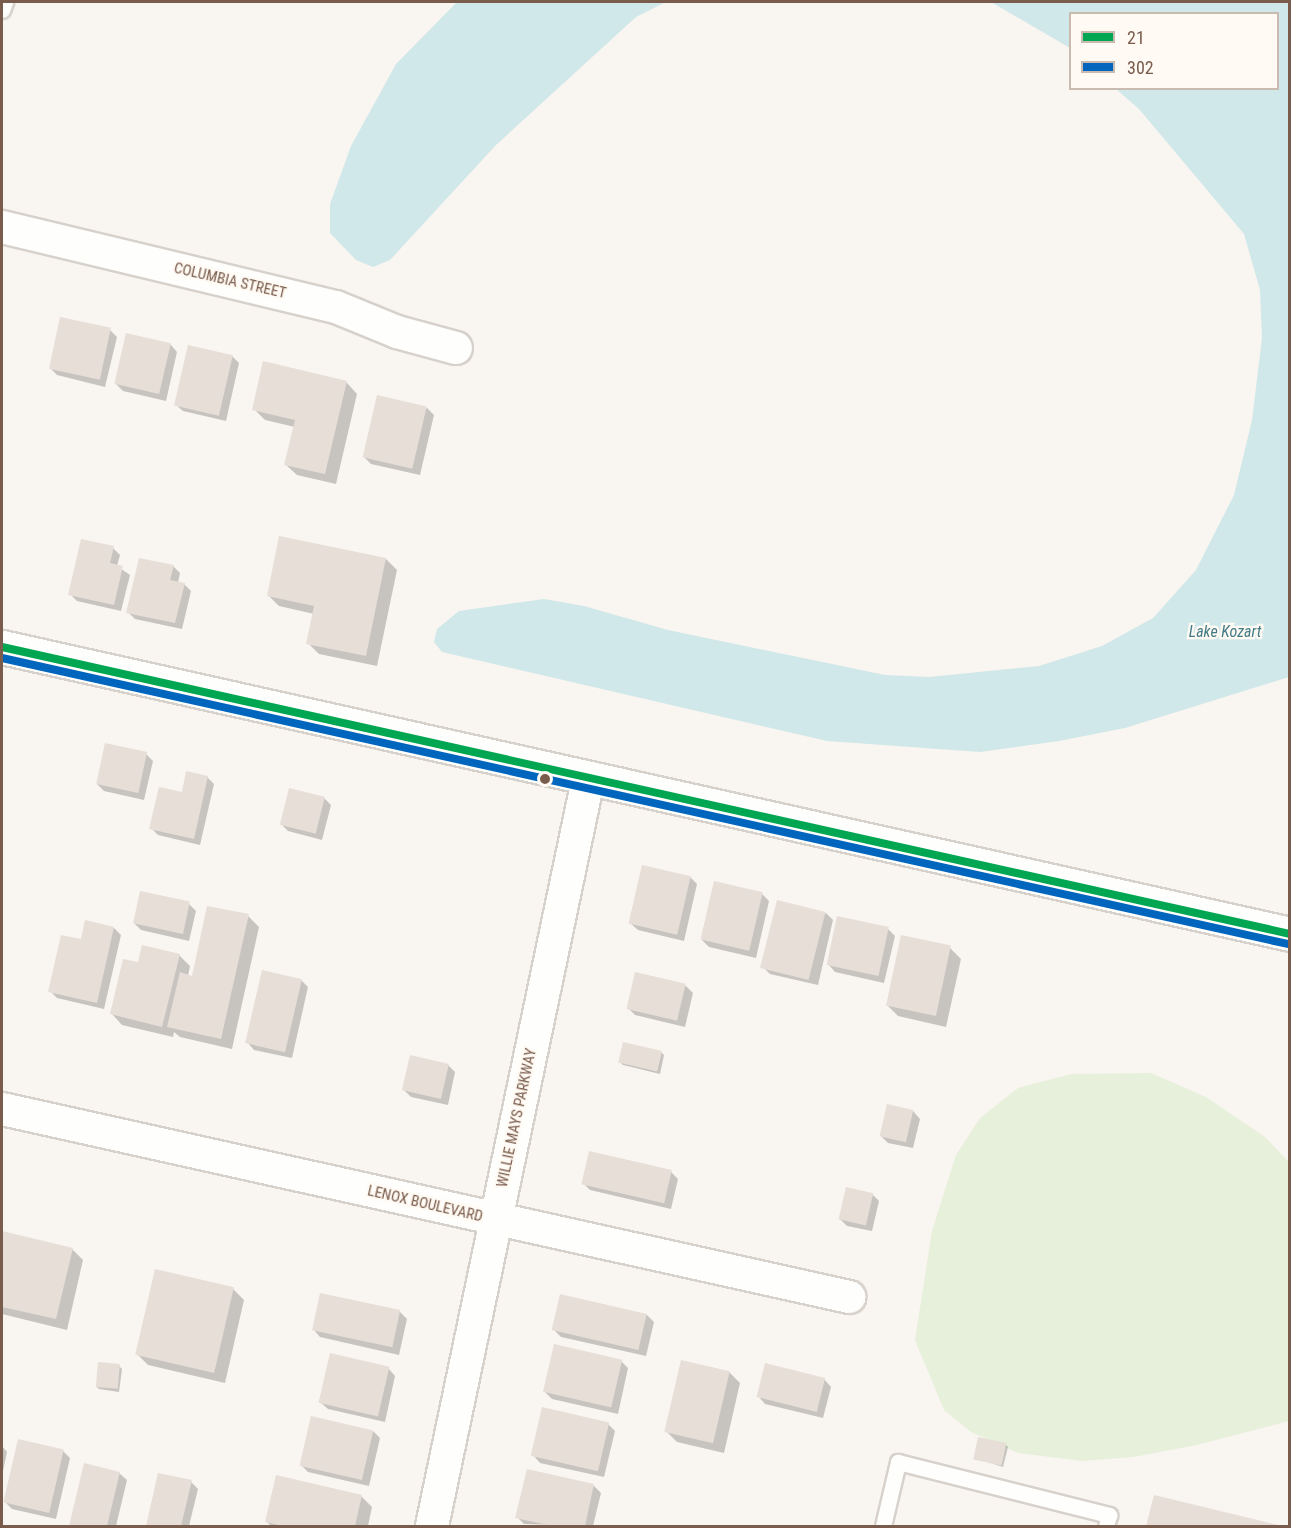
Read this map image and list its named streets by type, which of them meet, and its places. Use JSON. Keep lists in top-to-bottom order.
{
  "streets": {
    "street": ["COLUMBIA STREET", "WILLIE MAYS PARKWAY", "LENOX BOULEVARD"]
  },
  "crossings": [
    ["WILLIE MAYS PARKWAY", "LENOX BOULEVARD"]
  ],
  "water": ["Lake Kozart"],
  "lines": ["transit line 21", "transit line 302"],
  "legend": ["21", "302"]
}
